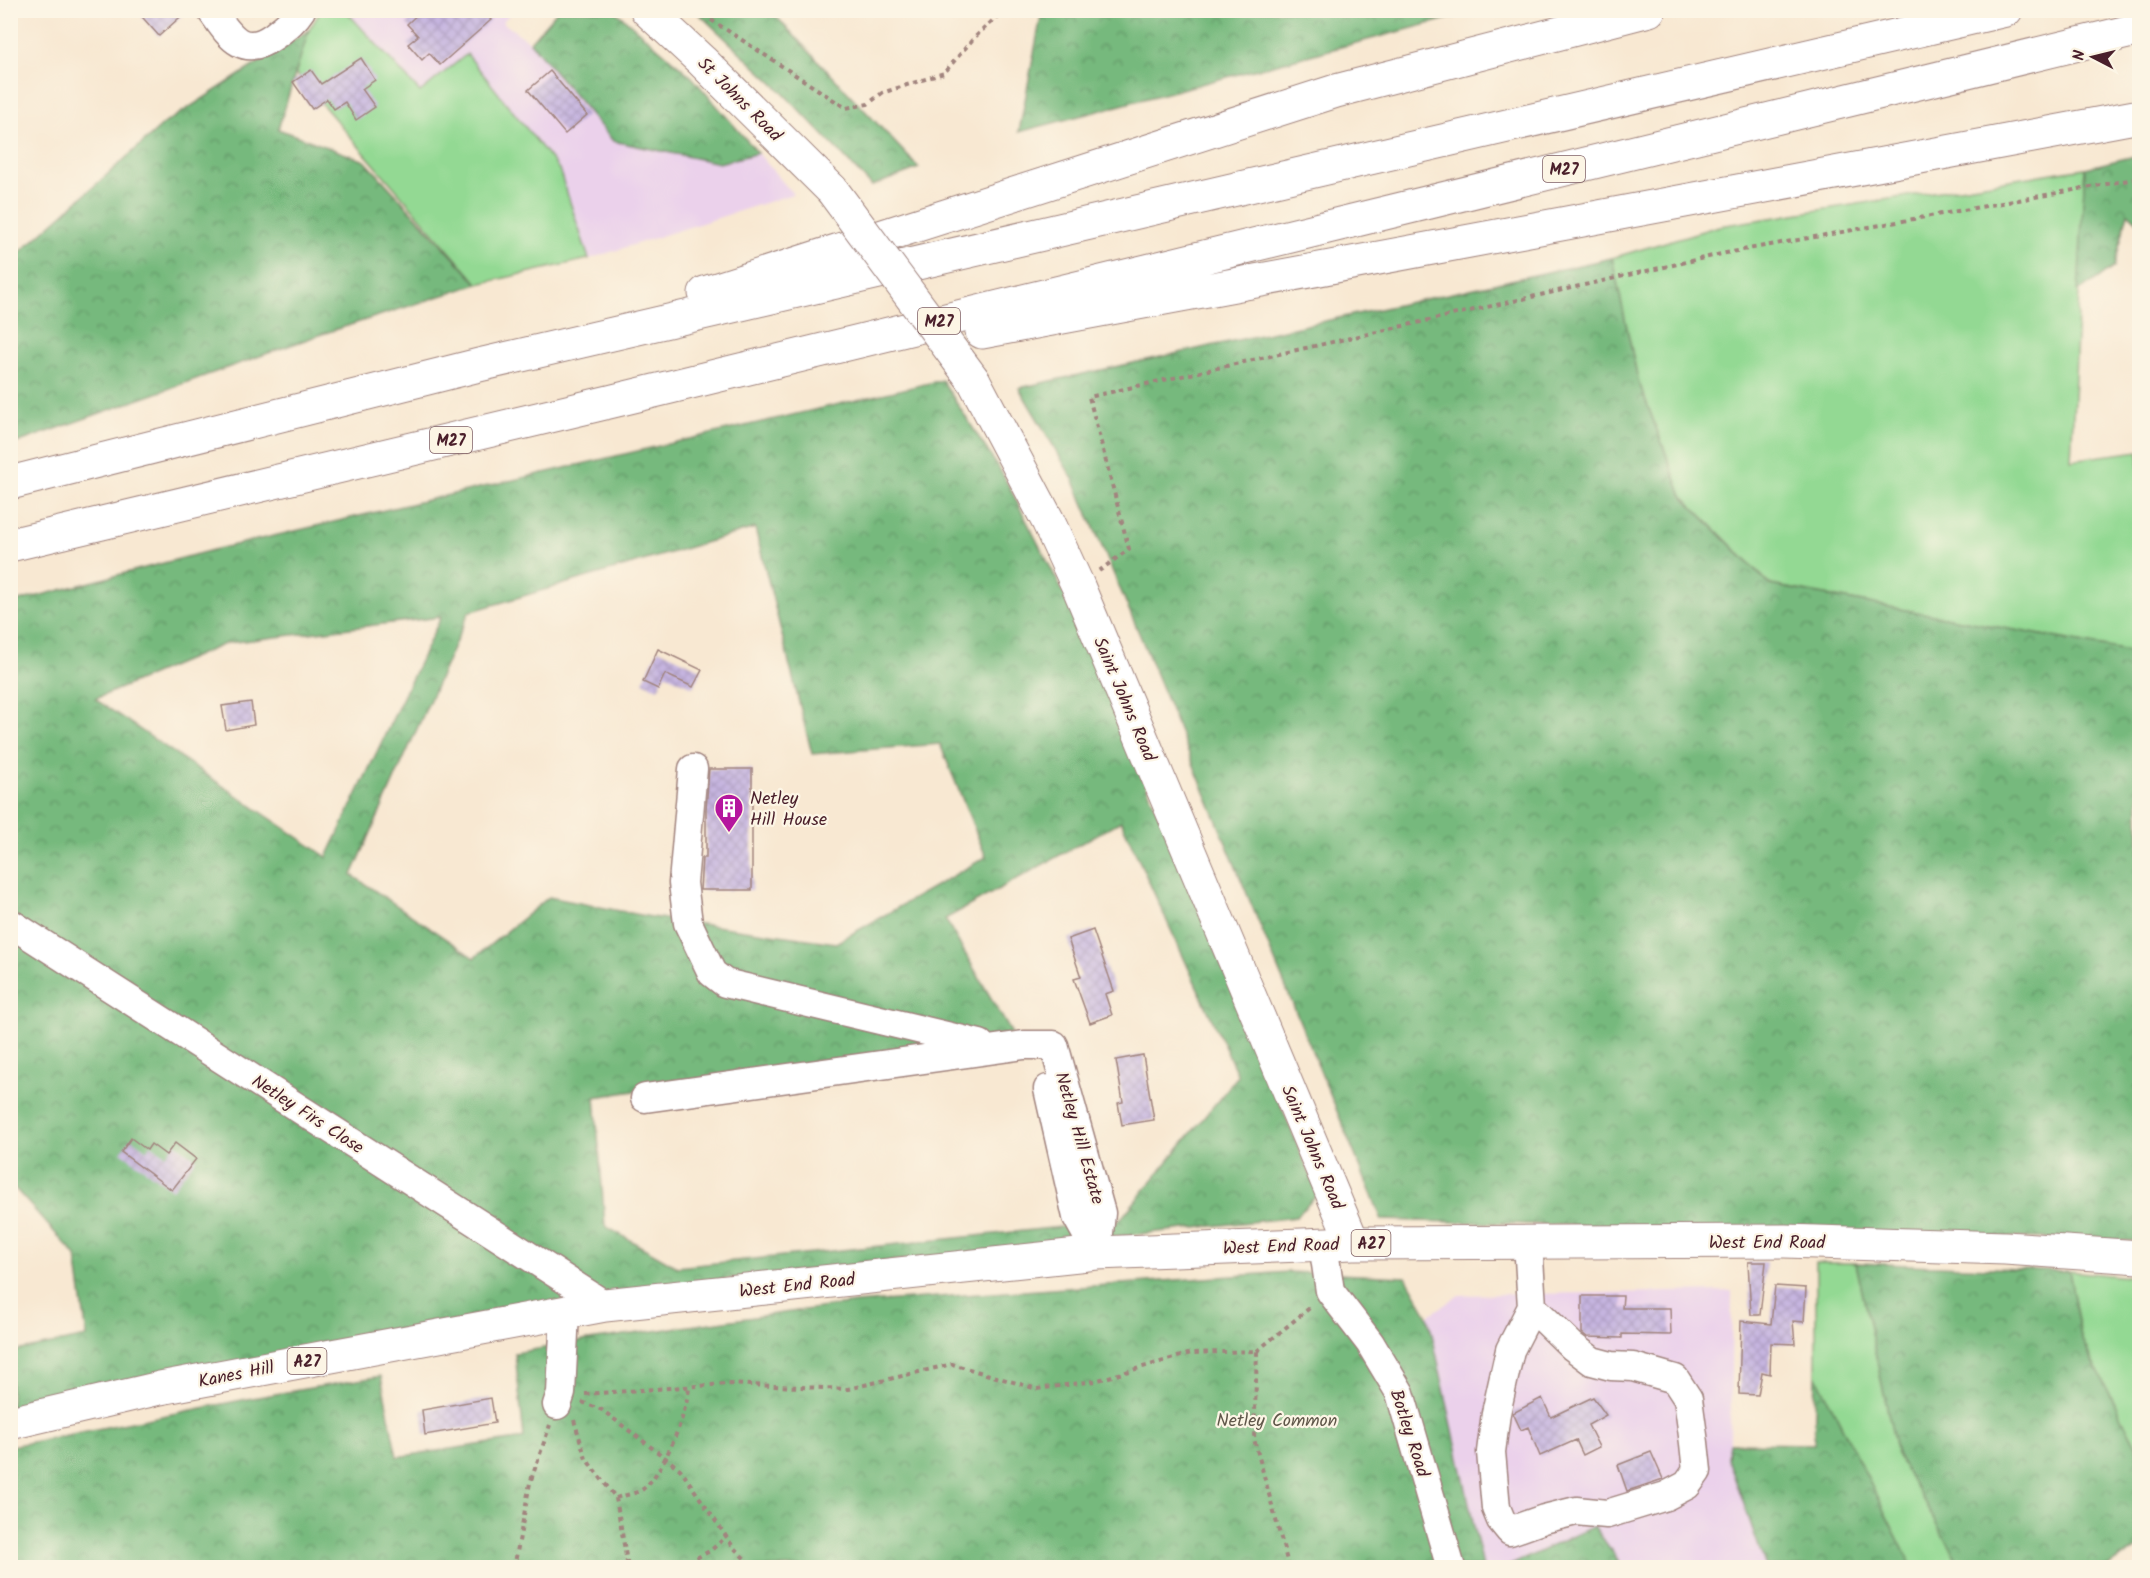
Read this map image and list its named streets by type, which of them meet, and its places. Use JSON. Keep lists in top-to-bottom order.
{
  "streets": {
    "main road": [
      "St Johns Road",
      "M27",
      "Saint Johns Road",
      "West End Road",
      "A27",
      "Kanes Hill"
    ],
    "street": ["Netley Firs Close", "Netley Hill Estate", "Botley Road"]
  },
  "crossings": [
    ["St Johns Road", "Saint Johns Road"],
    ["Saint Johns Road", "West End Road"],
    ["Saint Johns Road", "Botley Road"],
    ["Netley Firs Close", "West End Road"],
    ["Netley Firs Close", "Kanes Hill"],
    ["Netley Hill Estate", "West End Road"],
    ["West End Road", "Kanes Hill"],
    ["West End Road", "Botley Road"]
  ],
  "parks": ["Netley Common"],
  "places": {
    "building": ["Netley Hill House"]
  },
  "north": "left"
}
